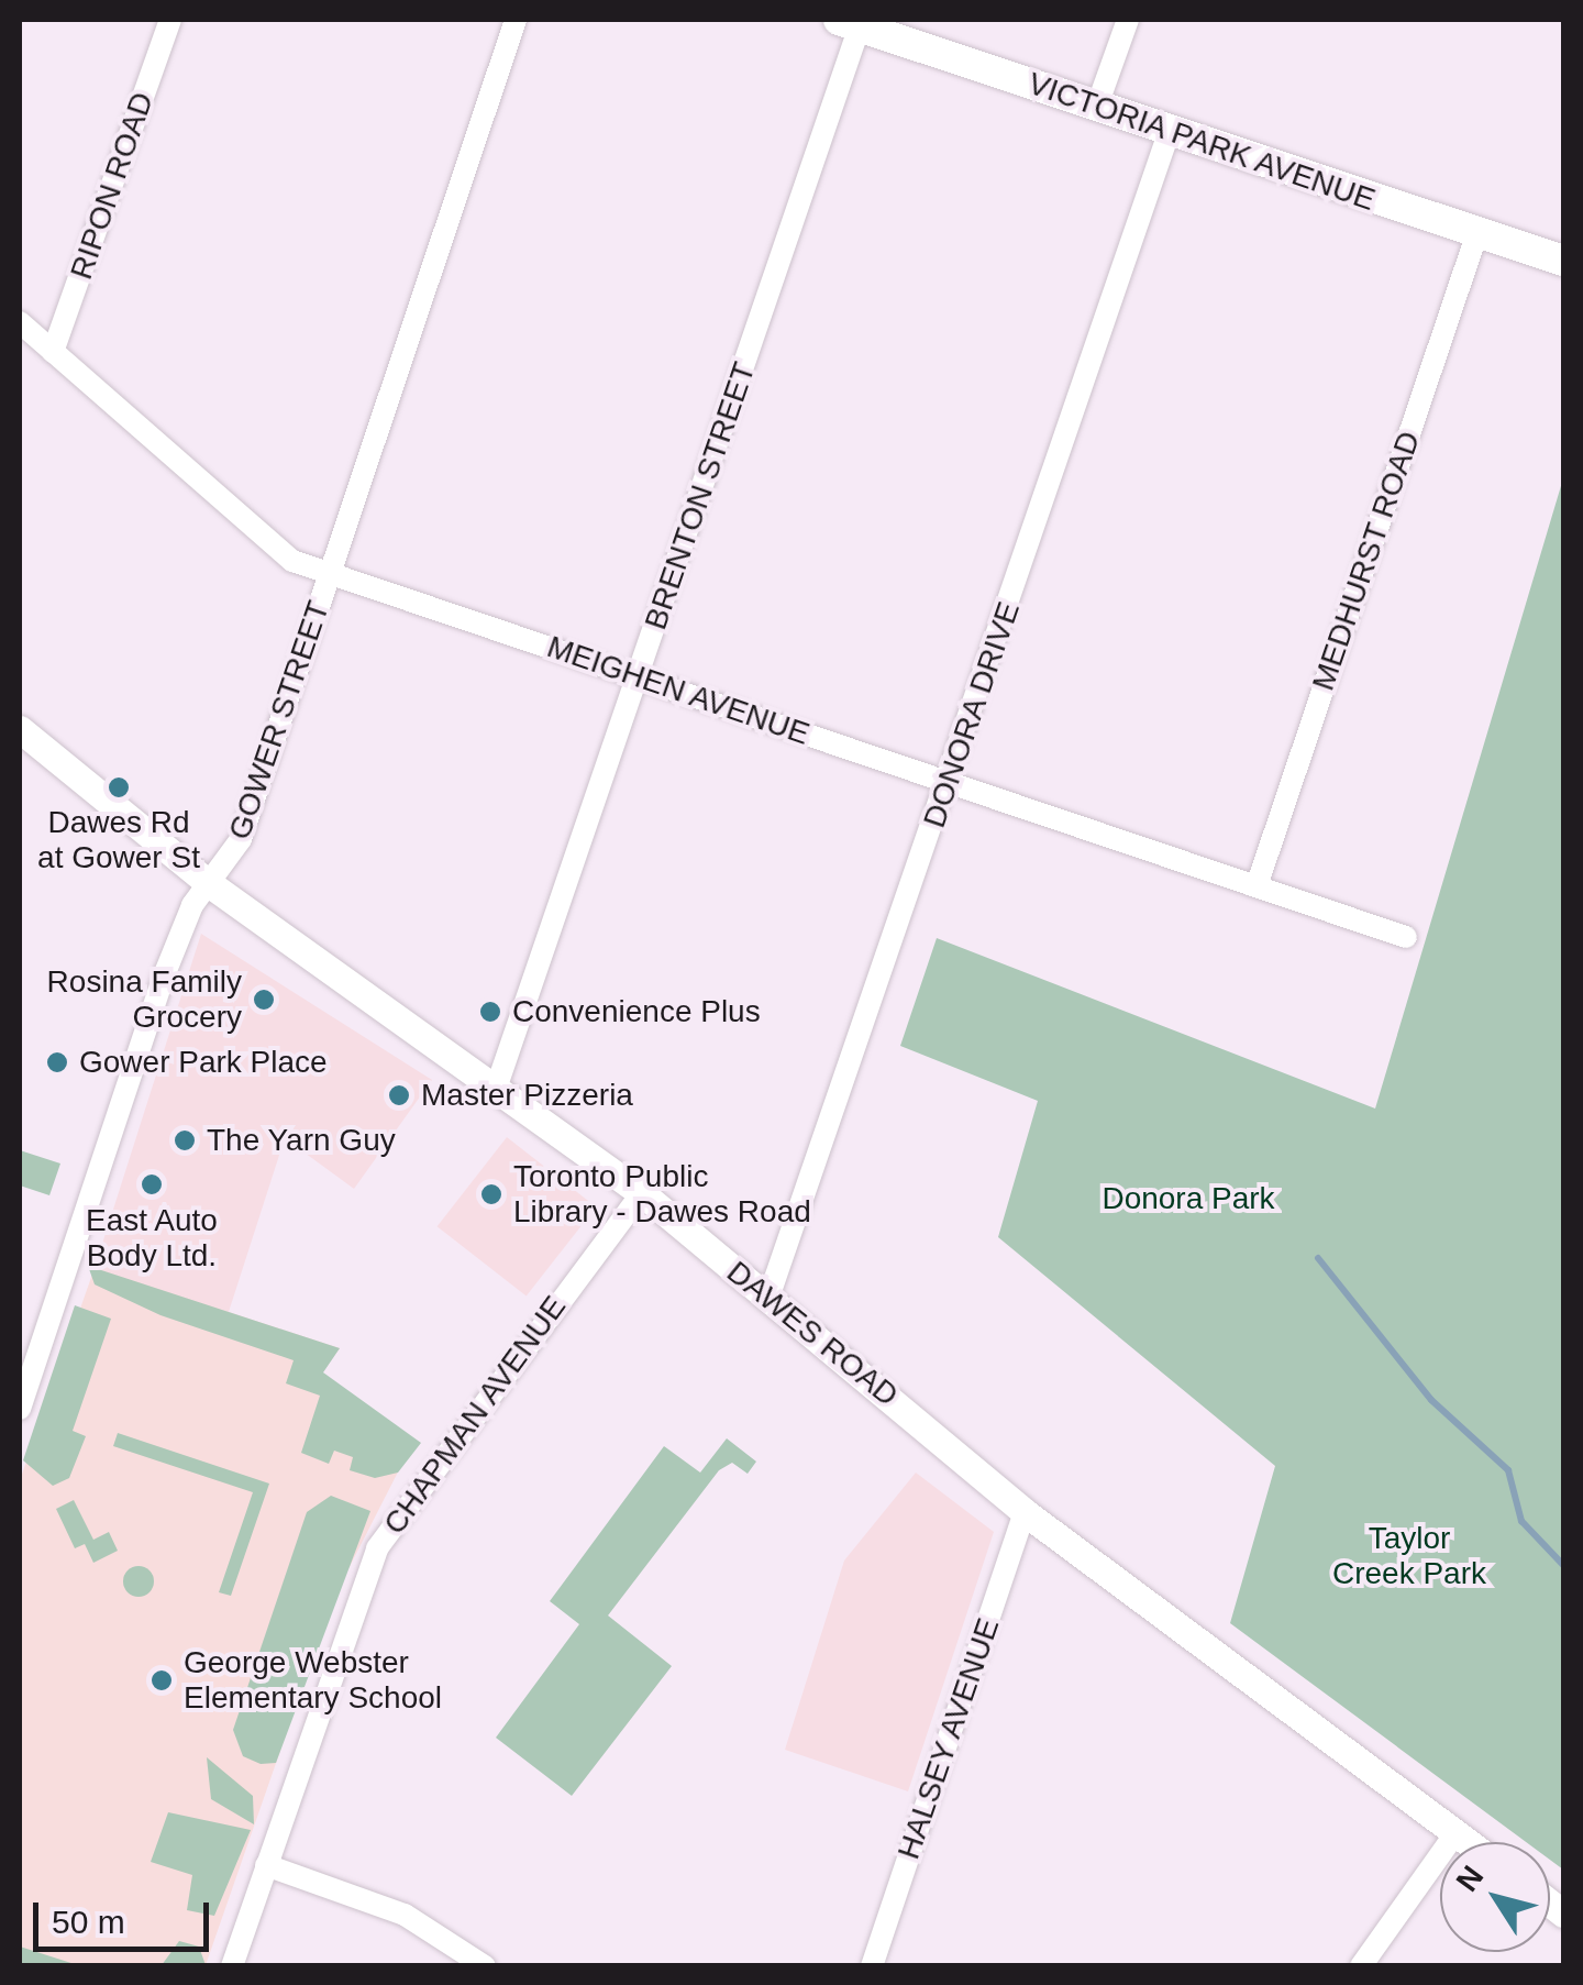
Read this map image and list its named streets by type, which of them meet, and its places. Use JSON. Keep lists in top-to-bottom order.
{
  "streets": {
    "main road": ["VICTORIA PARK AVENUE"],
    "street": [
      "RIPON ROAD",
      "BRENTON STREET",
      "MEDHURST ROAD",
      "MEIGHEN AVENUE",
      "DONORA DRIVE",
      "GOWER STREET",
      "DAWES ROAD",
      "CHAPMAN AVENUE",
      "HALSEY AVENUE"
    ]
  },
  "crossings": [
    ["VICTORIA PARK AVENUE", "BRENTON STREET"],
    ["VICTORIA PARK AVENUE", "MEDHURST ROAD"],
    ["VICTORIA PARK AVENUE", "DONORA DRIVE"],
    ["RIPON ROAD", "MEIGHEN AVENUE"],
    ["BRENTON STREET", "MEIGHEN AVENUE"],
    ["BRENTON STREET", "DAWES ROAD"],
    ["MEDHURST ROAD", "MEIGHEN AVENUE"],
    ["MEIGHEN AVENUE", "DONORA DRIVE"],
    ["MEIGHEN AVENUE", "GOWER STREET"],
    ["DONORA DRIVE", "DAWES ROAD"],
    ["GOWER STREET", "DAWES ROAD"],
    ["DAWES ROAD", "CHAPMAN AVENUE"],
    ["DAWES ROAD", "HALSEY AVENUE"]
  ],
  "parks": ["Donora Park", "Taylor Creek Park"],
  "places": [
    "Dawes Rd at Gower St",
    "Rosina Family Grocery",
    "Convenience Plus",
    "Gower Park Place",
    "Master Pizzeria",
    "The Yarn Guy",
    "East Auto Body Ltd.",
    "Toronto Public Library - Dawes Road",
    "George Webster Elementary School"
  ],
  "scale_bar": "50 m",
  "north": "top left"
}
